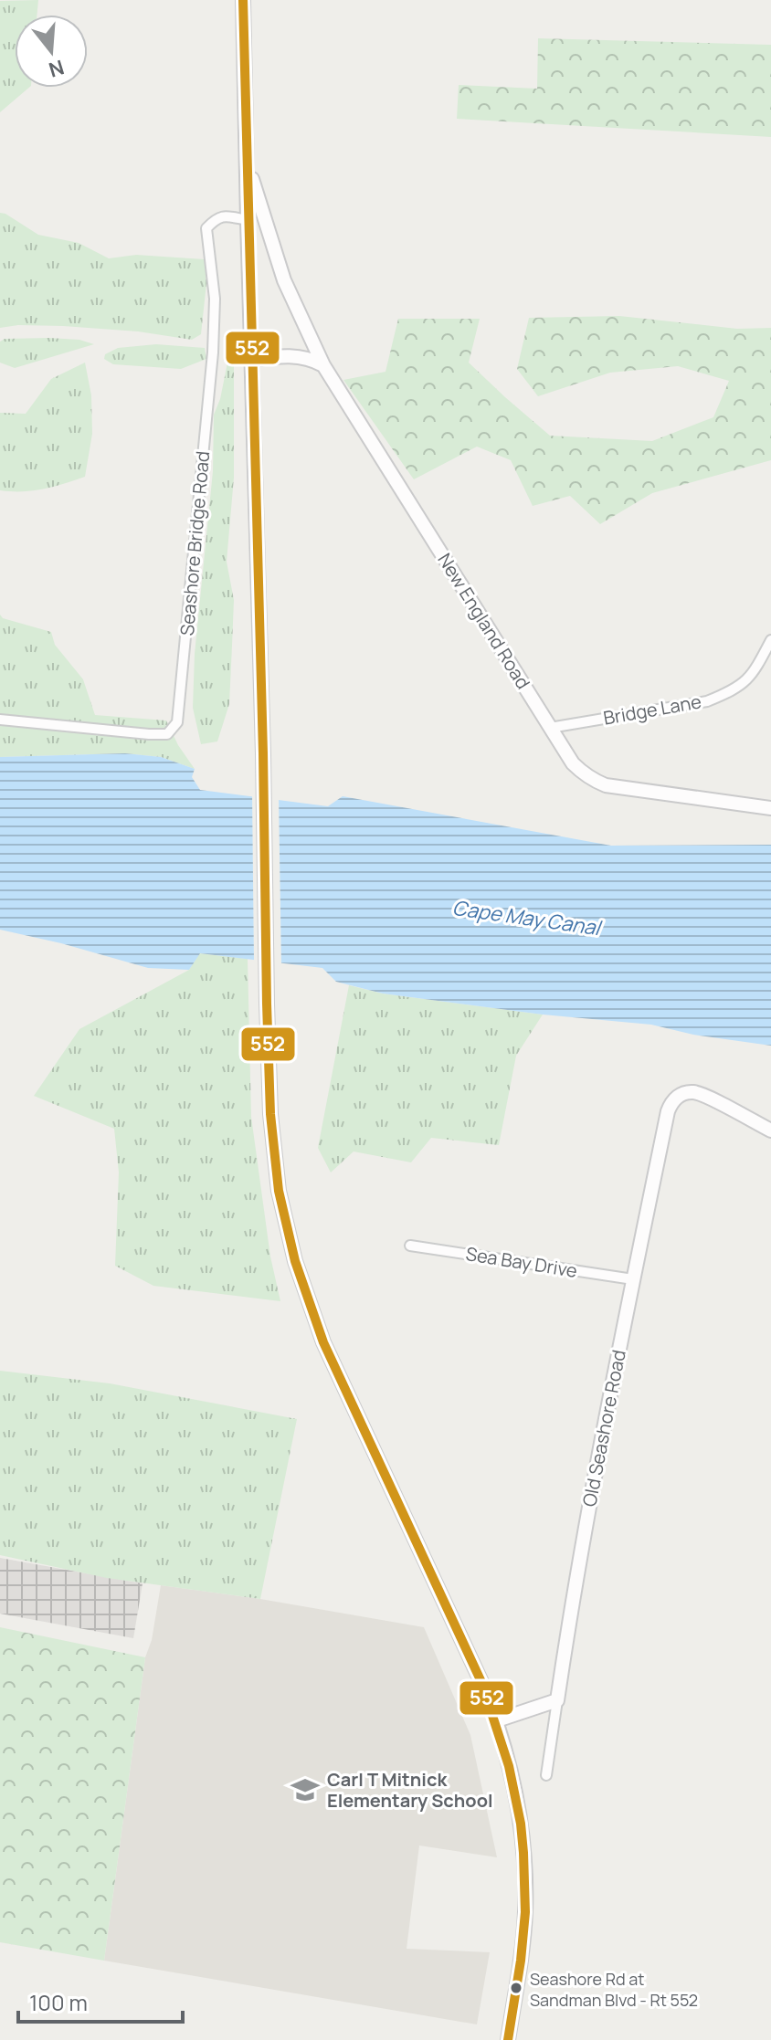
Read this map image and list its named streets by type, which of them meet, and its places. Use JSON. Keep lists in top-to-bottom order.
{
  "streets": {
    "main road": ["New England Road", "Old Seashore Road"],
    "street": ["Seashore Bridge Road", "Bridge Lane", "Sea Bay Drive"]
  },
  "crossings": [
    ["New England Road", "Bridge Lane"],
    ["Sea Bay Drive", "Old Seashore Road"]
  ],
  "water": ["Cape May Canal"],
  "places": {
    "school or university": ["Carl T Mitnick Elementary School"],
    "other": ["Seashore Rd at Sandman Blvd - Rt 552"]
  },
  "lines": ["transit line 552"],
  "scale_bar": "100 m",
  "north": "bottom"
}
